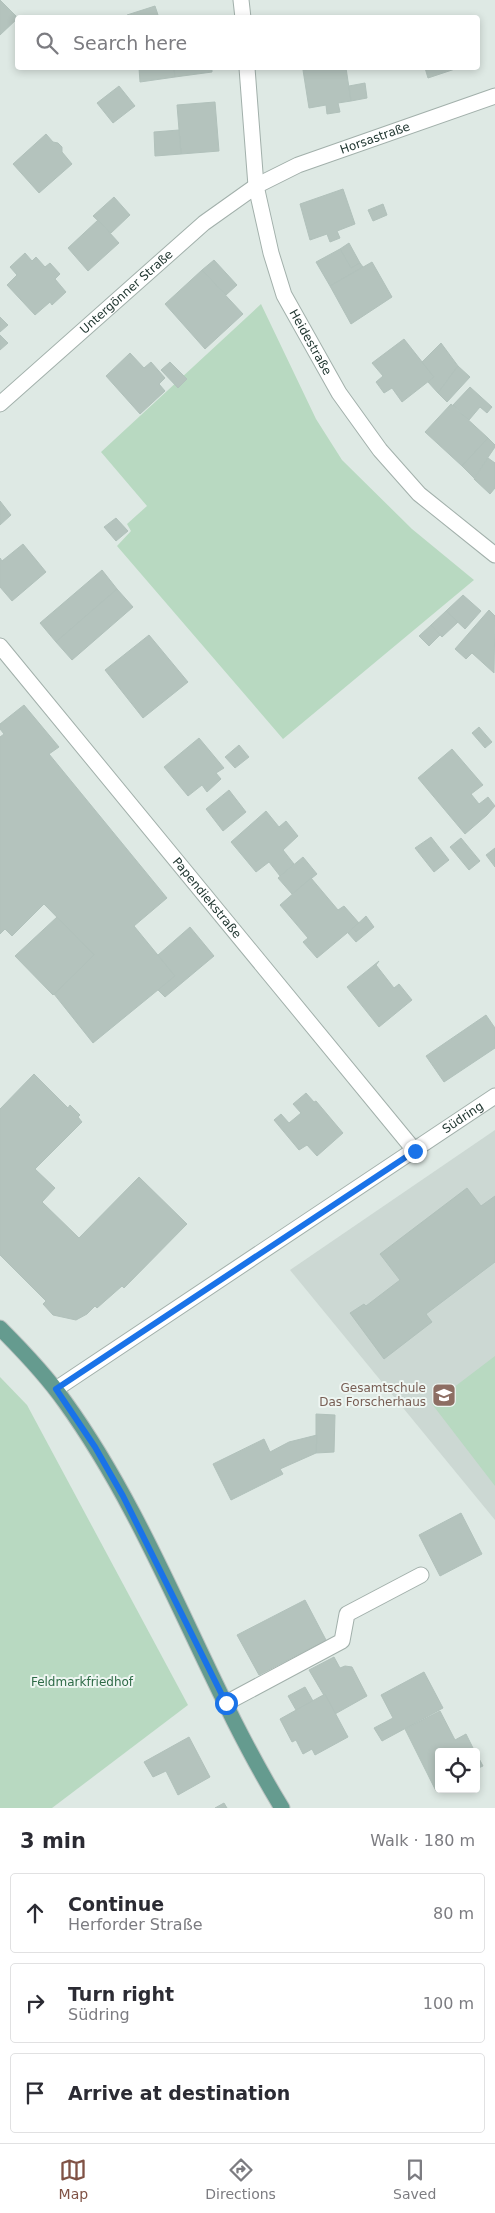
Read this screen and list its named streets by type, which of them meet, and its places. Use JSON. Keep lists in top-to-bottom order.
{
  "streets": {
    "street": [
      "Horsastraße",
      "Untergönner Straße",
      "Heidestraße",
      "Papendiekstraße",
      "Südring"
    ]
  },
  "crossings": [
    ["Horsastraße", "Untergönner Straße"],
    ["Horsastraße", "Heidestraße"],
    ["Untergönner Straße", "Heidestraße"],
    ["Papendiekstraße", "Südring"]
  ],
  "parks": ["Feldmarkfriedhof"],
  "places": {
    "school or university": ["Gesamtschule Das Forscherhaus"]
  },
  "page": {
    "search": "Search here",
    "heading": ["3 min", "Walk · 180 m"],
    "list": [
      ["Continue", "Herforder Straße", "80 m"],
      ["Turn right", "Südring", "100 m"],
      "Arrive at destination"
    ],
    "nav": ["Map", "Directions", "Saved"]
  }
}
